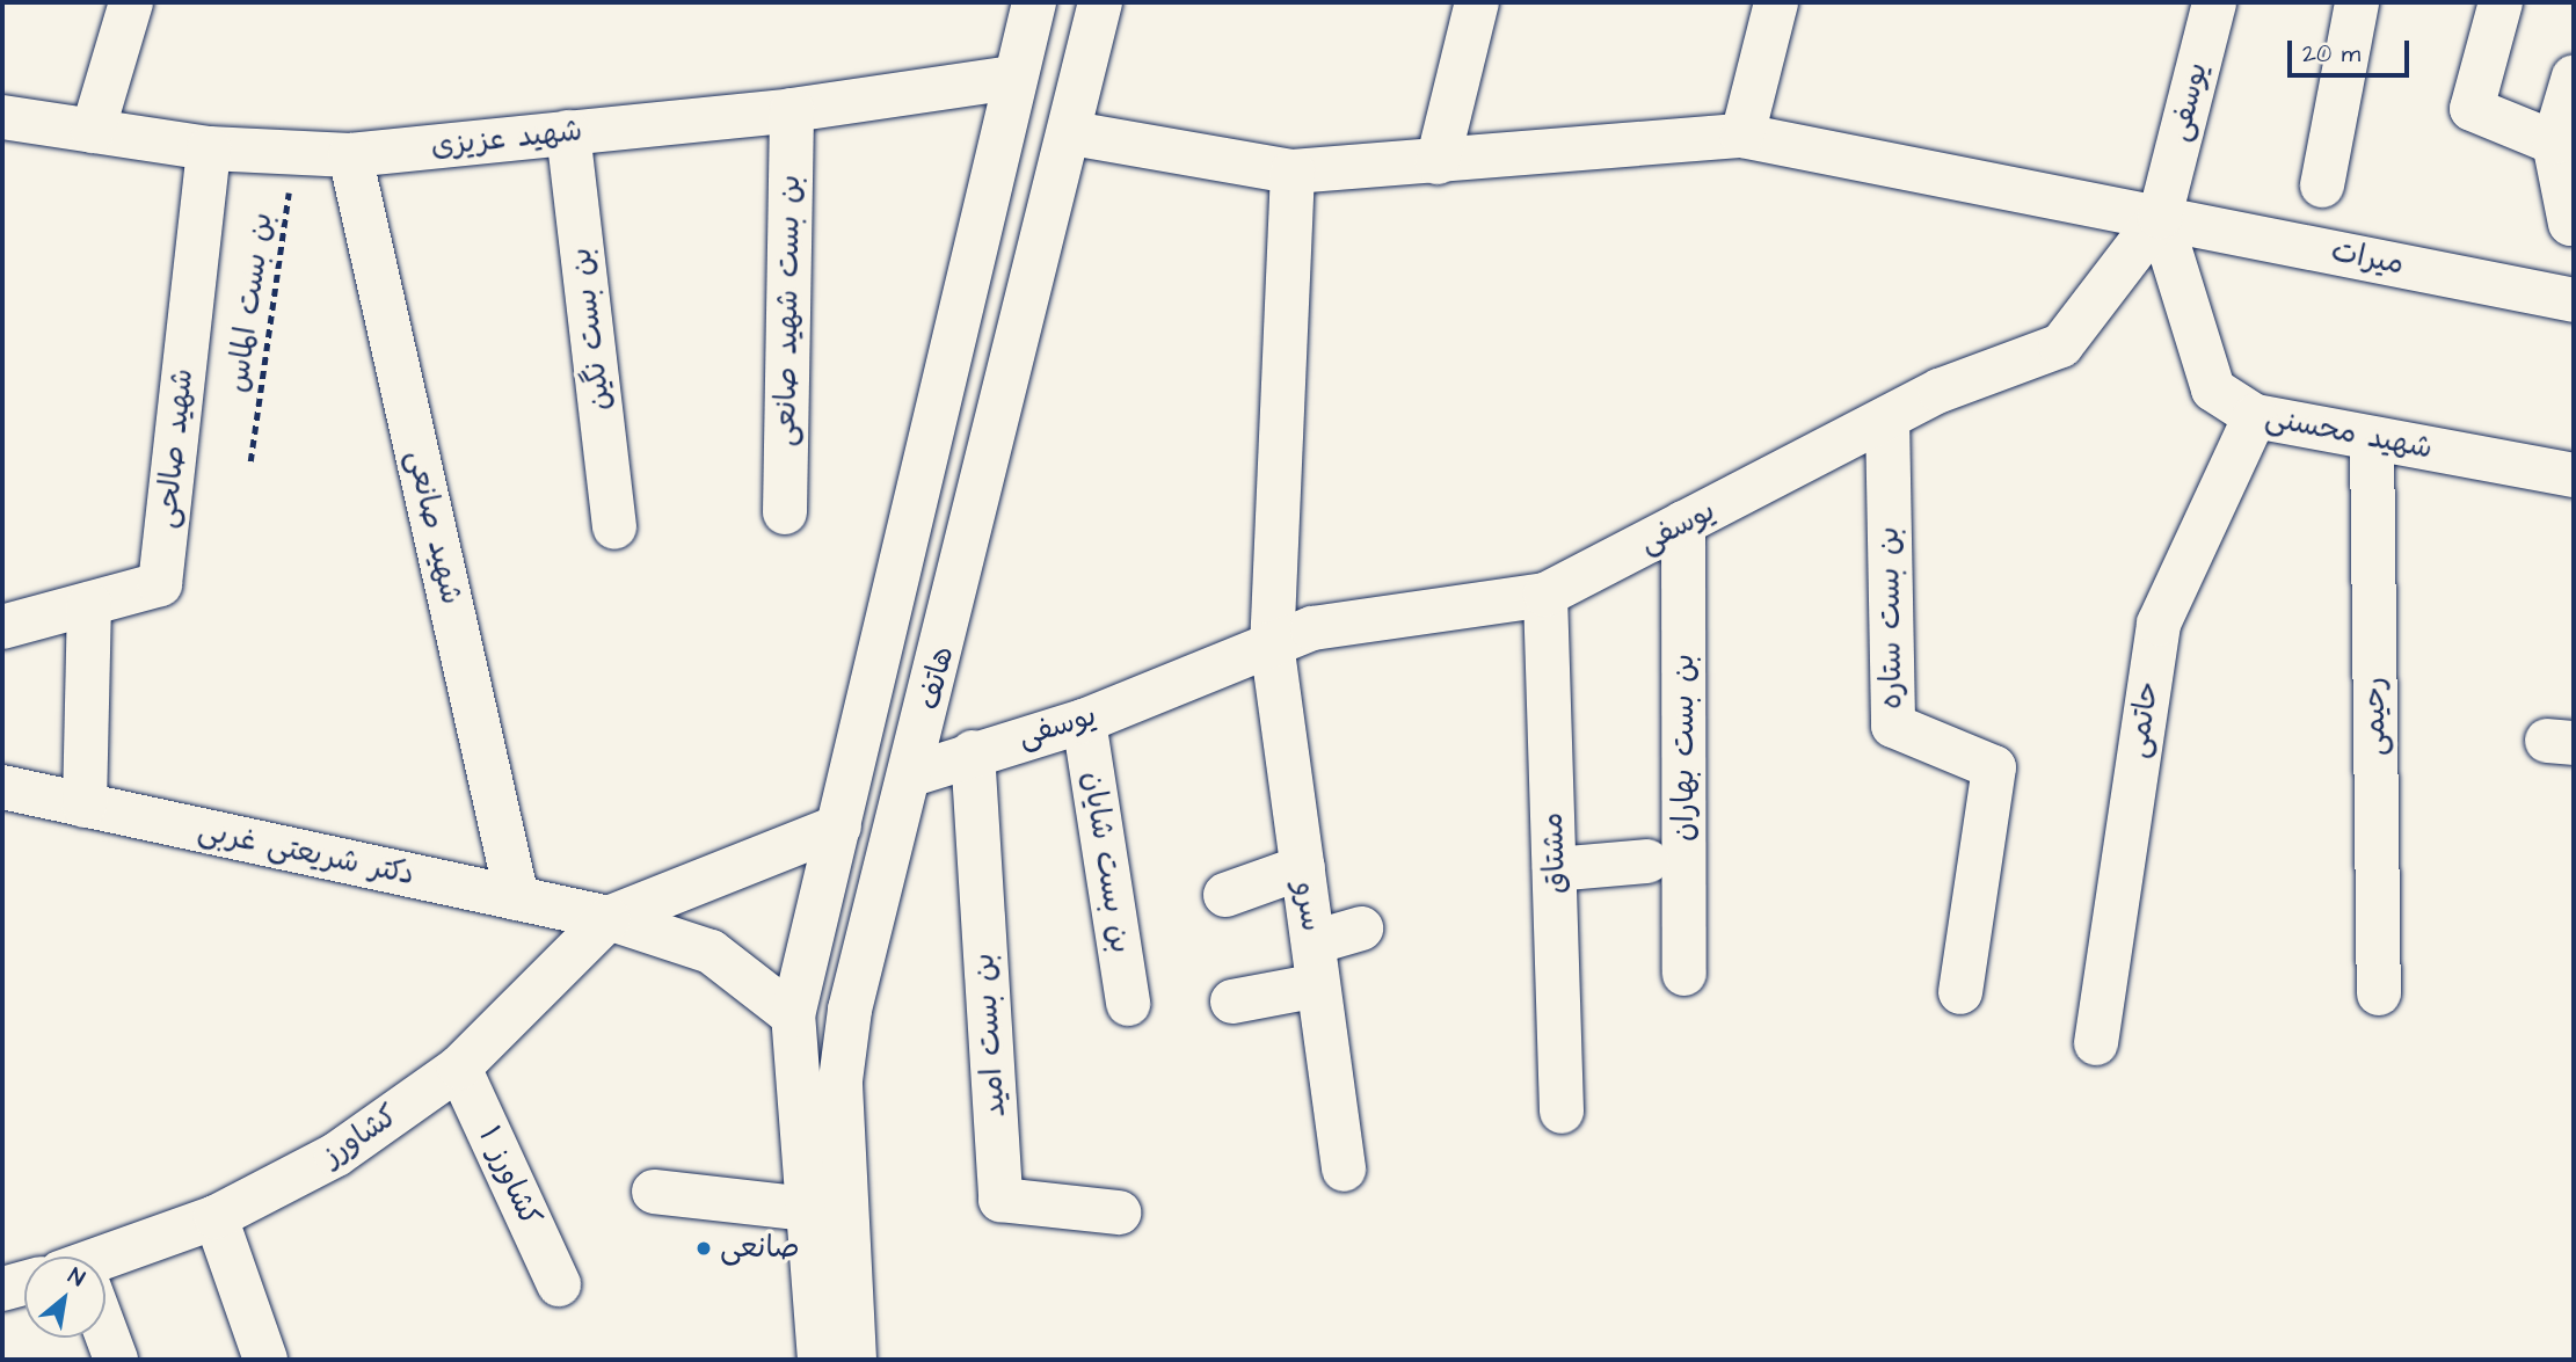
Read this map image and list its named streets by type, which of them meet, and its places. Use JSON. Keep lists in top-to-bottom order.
{
  "streets": {
    "street": [
      "یوسفی",
      "شهید عزیزی",
      "میرات",
      "بن بست شهید صانعی",
      "بن بست نگین",
      "شهید محسنی",
      "شهید صالحی",
      "شهید صانعی",
      "بن بست ستاره",
      "هاتف",
      "رحیمی",
      "حاتمی",
      "بن بست بهاران",
      "دکتر شریعتی غربی",
      "مشتاق",
      "بن بست شایان",
      "سرو",
      "بن بست امید",
      "کشاورز",
      "کشاورز ۱"
    ],
    "path": ["بن بست الماس"]
  },
  "crossings": [
    ["یوسفی", "میرات"],
    ["یوسفی", "شهید محسنی"],
    ["یوسفی", "بن بست ستاره"],
    ["یوسفی", "هاتف"],
    ["یوسفی", "بن بست بهاران"],
    ["یوسفی", "مشتاق"],
    ["یوسفی", "بن بست شایان"],
    ["یوسفی", "سرو"],
    ["یوسفی", "بن بست امید"],
    ["شهید عزیزی", "بن بست الماس"],
    ["شهید عزیزی", "بن بست شهید صانعی"],
    ["شهید عزیزی", "بن بست نگین"],
    ["شهید عزیزی", "شهید صالحی"],
    ["شهید عزیزی", "شهید صانعی"],
    ["شهید عزیزی", "هاتف"],
    ["میرات", "شهید محسنی"],
    ["میرات", "هاتف"],
    ["میرات", "سرو"],
    ["شهید محسنی", "رحیمی"],
    ["شهید محسنی", "حاتمی"],
    ["شهید صانعی", "دکتر شریعتی غربی"],
    ["هاتف", "دکتر شریعتی غربی"],
    ["دکتر شریعتی غربی", "کشاورز"],
    ["کشاورز", "کشاورز ۱"]
  ],
  "places": ["صانعی"],
  "scale_bar": "20 m",
  "north": "top right"
}
